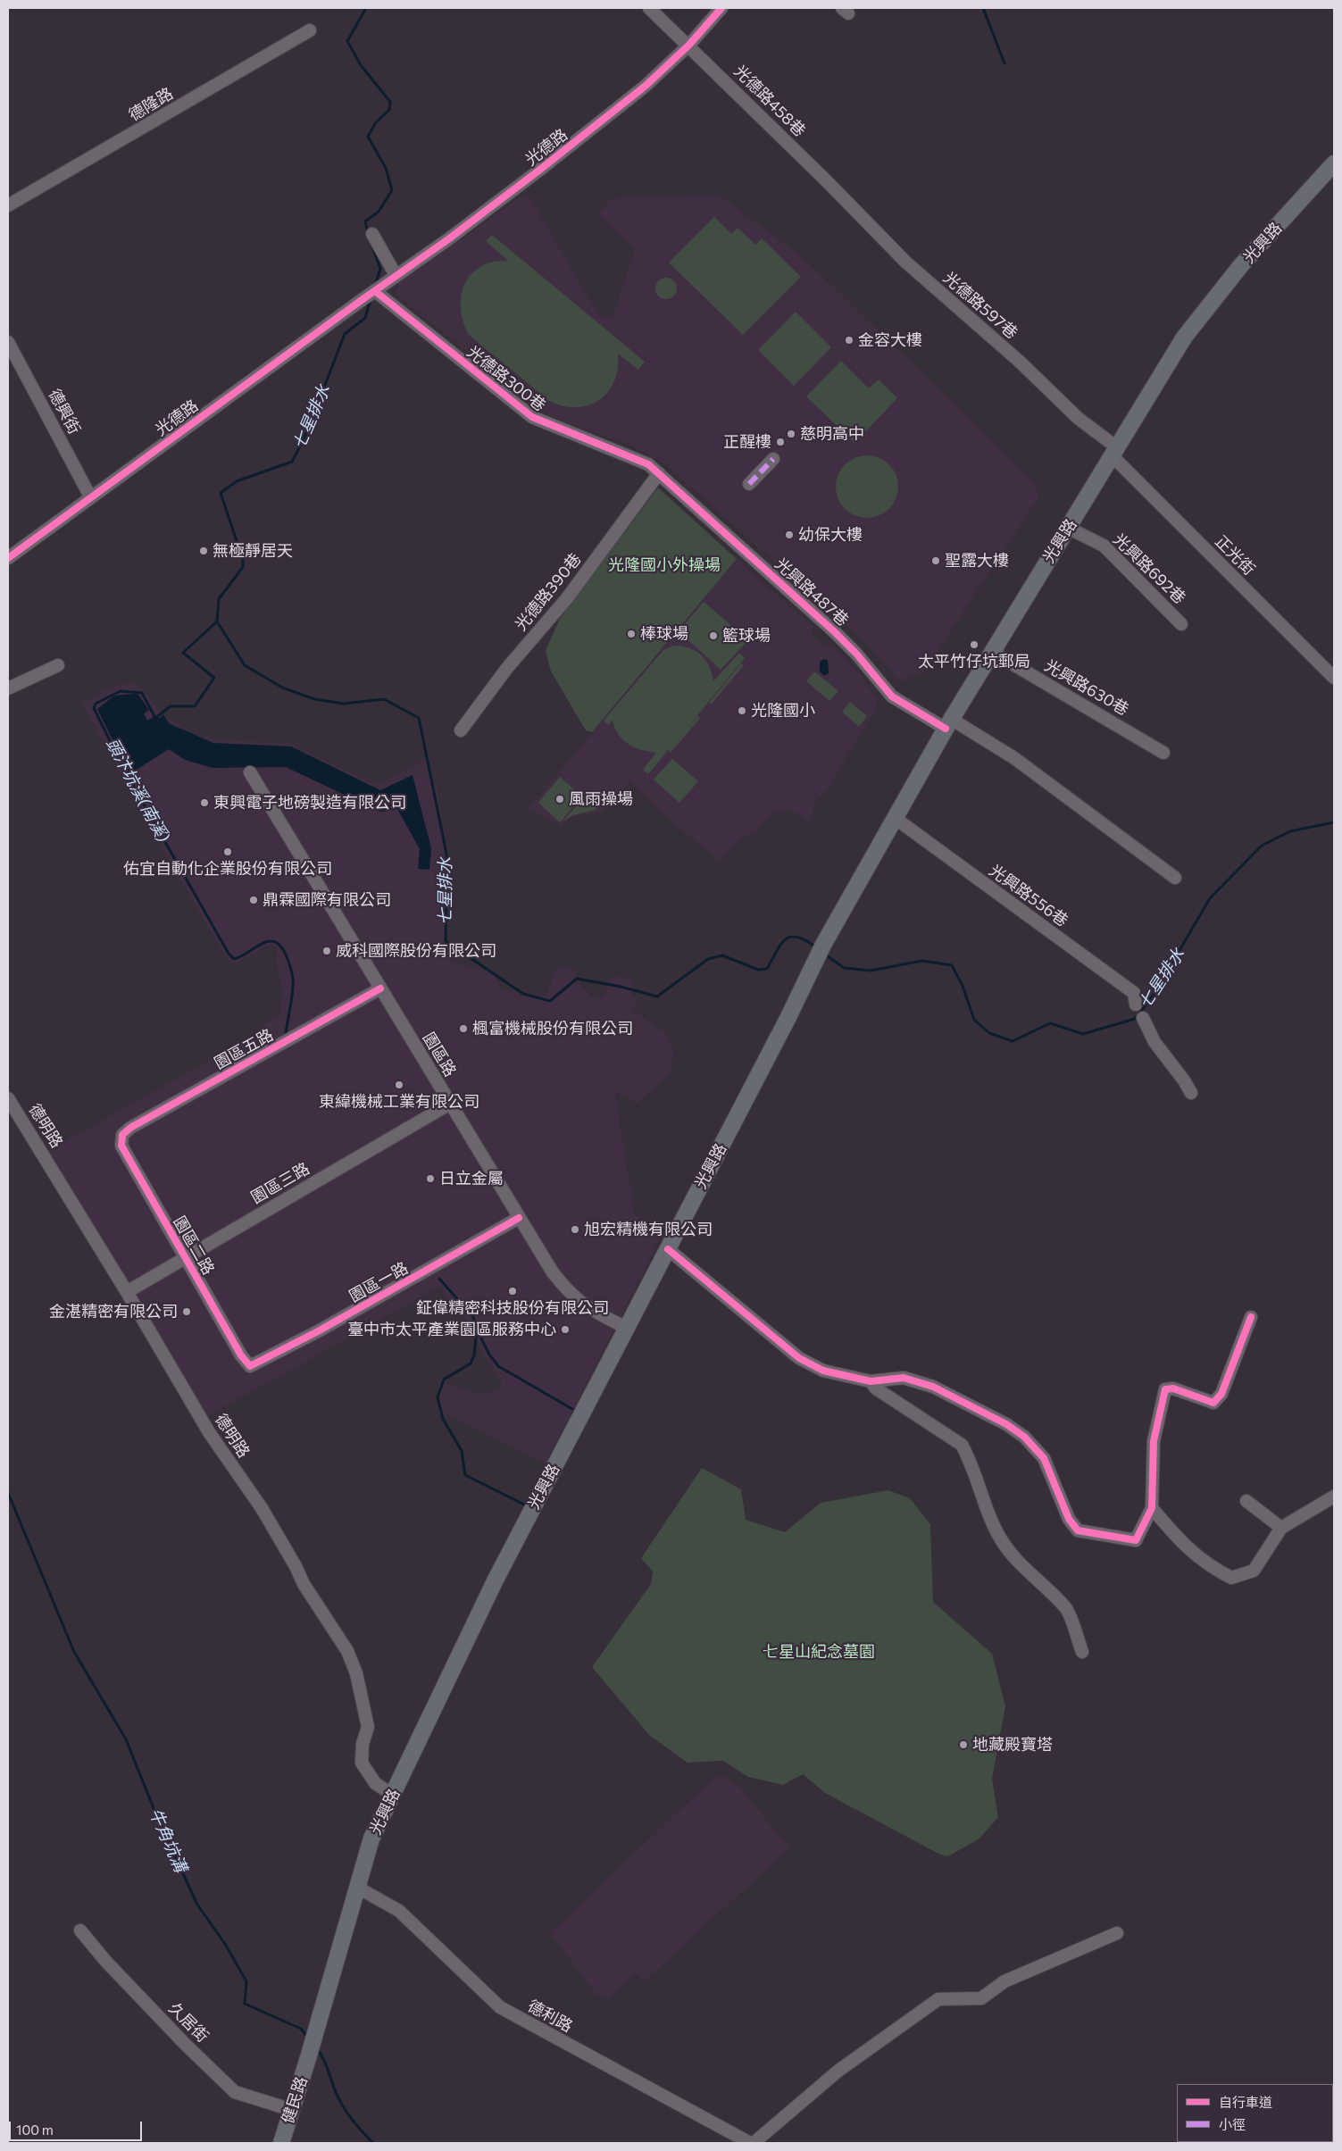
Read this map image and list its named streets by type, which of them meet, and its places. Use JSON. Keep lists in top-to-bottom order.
{
  "streets": {
    "main road": ["光興路", "健民路"],
    "street": [
      "光德路458巷",
      "德隆路",
      "光德路",
      "光德路597巷",
      "光德路300巷",
      "德興街",
      "正光街",
      "光興路692巷",
      "光德路390巷",
      "光興路487巷",
      "光興路630巷",
      "光興路556巷",
      "園區五路",
      "園區路",
      "德明路",
      "園區三路",
      "園區二路",
      "園區一路",
      "德利路",
      "久居街"
    ]
  },
  "crossings": [
    ["光德路458巷", "光德路"],
    ["光德路458巷", "光德路597巷"],
    ["光德路", "光德路300巷"],
    ["光德路", "德興街"],
    ["光興路", "光德路597巷"],
    ["光興路", "正光街"],
    ["光興路", "光興路692巷"],
    ["光興路", "光興路487巷"],
    ["光興路", "光興路630巷"],
    ["光興路", "光興路556巷"],
    ["光興路", "園區路"],
    ["光興路", "德明路"],
    ["光興路", "德利路"],
    ["光興路", "健民路"],
    ["光德路597巷", "正光街"],
    ["光德路300巷", "光德路390巷"],
    ["光德路300巷", "光興路487巷"],
    ["光德路390巷", "光興路487巷"],
    ["園區五路", "園區路"],
    ["園區五路", "園區二路"],
    ["園區路", "園區三路"],
    ["園區路", "園區一路"],
    ["德明路", "園區三路"],
    ["園區三路", "園區二路"],
    ["園區二路", "園區一路"],
    ["久居街", "健民路"]
  ],
  "water": ["七星排水", "頭汴坑溪(南溪)", "牛角坑溝"],
  "parks": ["光隆國小外操場", "七星山紀念墓園"],
  "places": [
    "金容大樓",
    "慈明高中",
    "正醒樓",
    "幼保大樓",
    "無極靜居天",
    "聖露大樓",
    "棒球場",
    "籃球場",
    "太平竹仔坑郵局",
    "光隆國小",
    "風雨操場",
    "東興電子地磅製造有限公司",
    "佑宜自動化企業股份有限公司",
    "鼎霖國際有限公司",
    "威科國際股份有限公司",
    "楓富機械股份有限公司",
    "東緯機械工業有限公司",
    "日立金屬",
    "旭宏精機有限公司",
    "鉦偉精密科技股份有限公司",
    "金湛精密有限公司",
    "臺中市太平產業園區服務中心",
    "地藏殿寶塔"
  ],
  "legend": ["自行車道", "小徑"],
  "scale_bar": "100 m"
}
